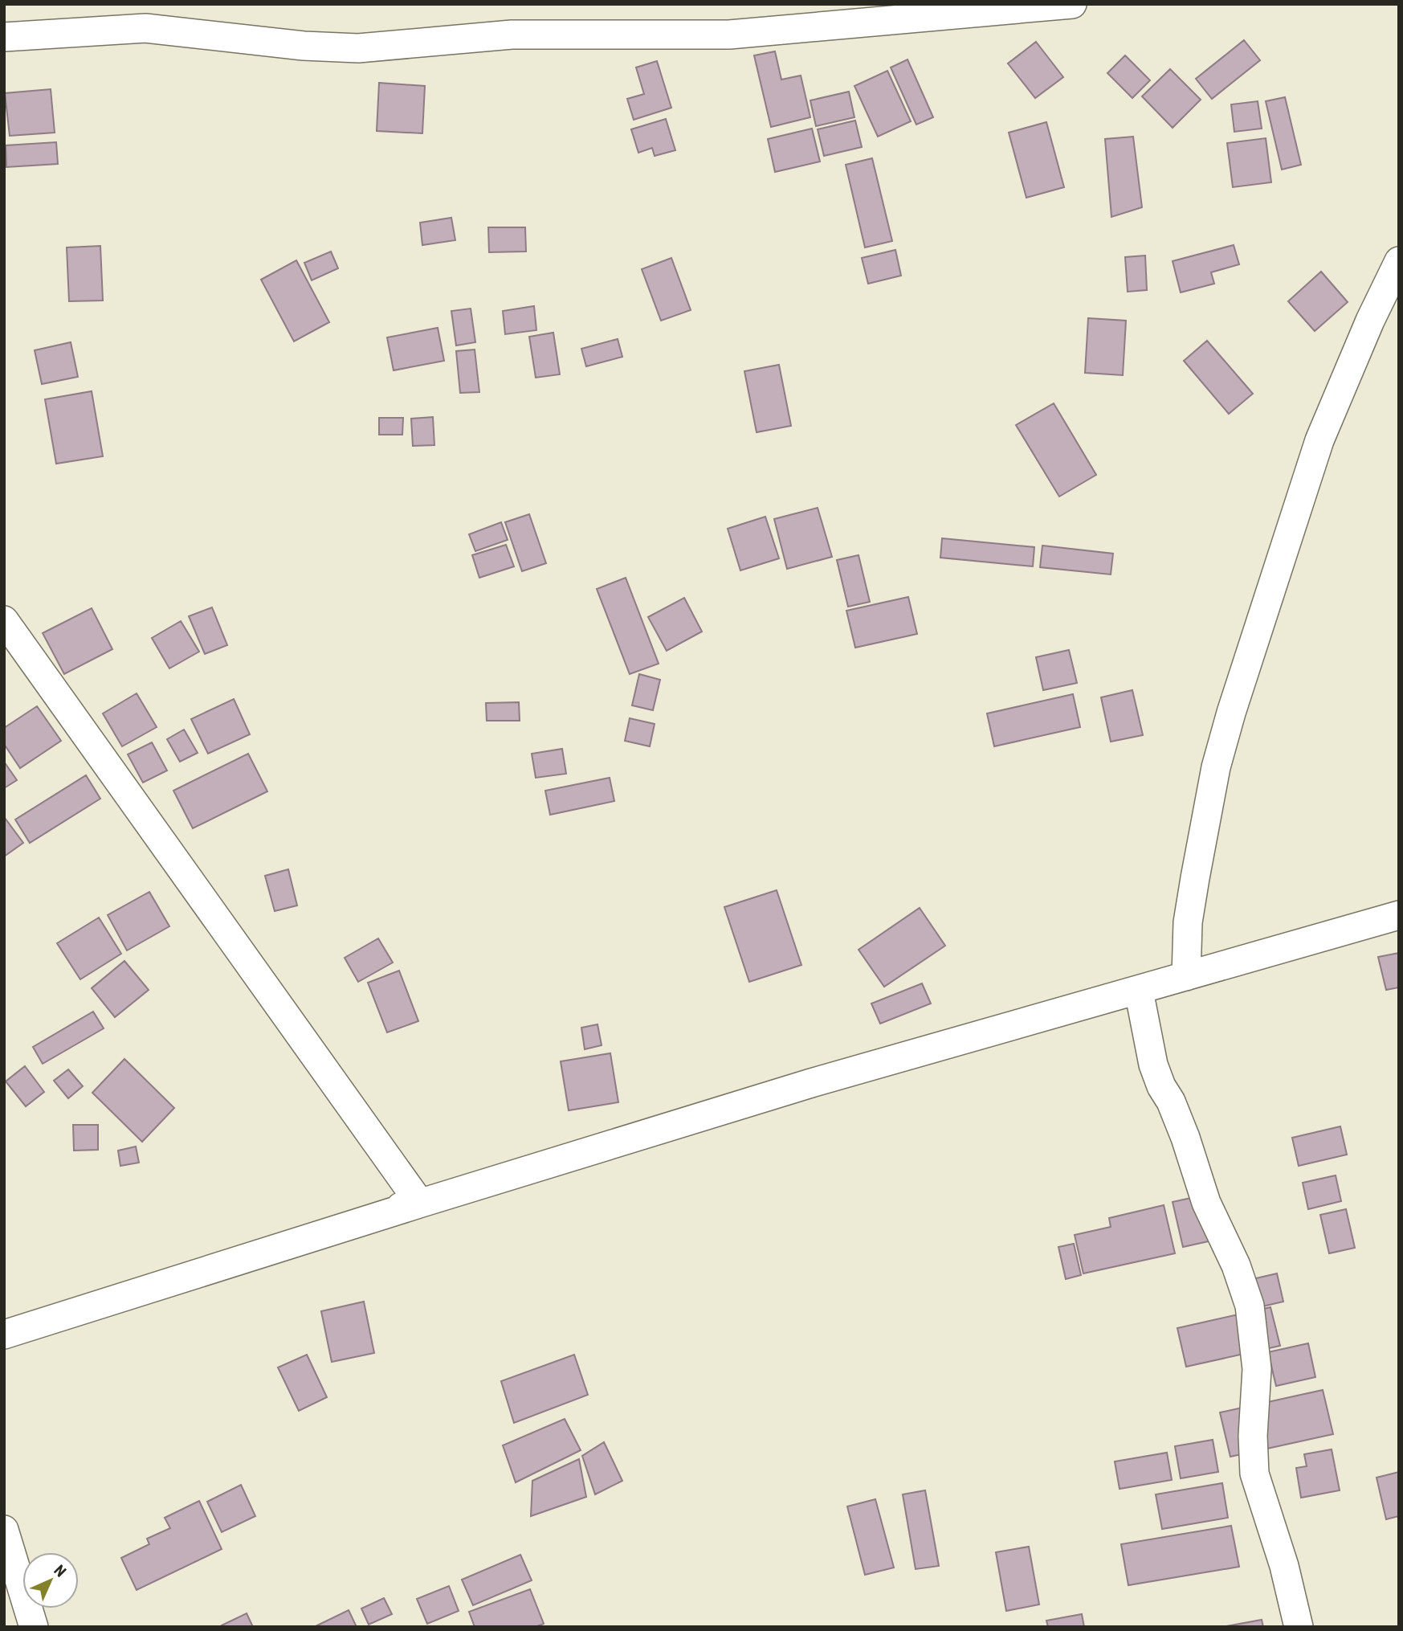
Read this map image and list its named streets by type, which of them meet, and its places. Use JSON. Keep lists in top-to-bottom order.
{
  "north": "top right"
}
